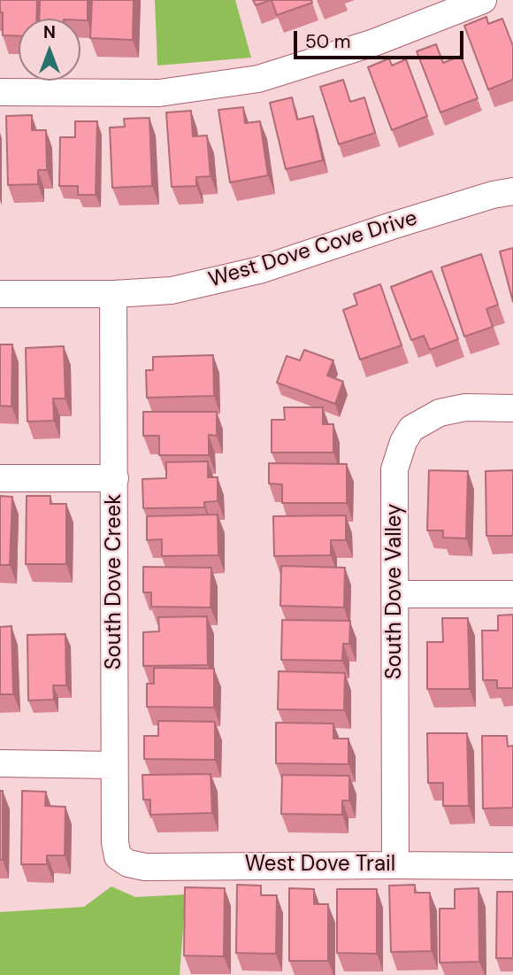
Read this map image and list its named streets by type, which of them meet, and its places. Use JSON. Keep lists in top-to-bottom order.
{
  "streets": {
    "street": [
      "West Dove Cove Drive",
      "South Dove Creek",
      "South Dove Valley",
      "West Dove Trail"
    ]
  },
  "crossings": [
    ["West Dove Cove Drive", "South Dove Creek"],
    ["South Dove Creek", "West Dove Trail"],
    ["South Dove Valley", "West Dove Trail"]
  ],
  "scale_bar": "50 m",
  "north": "top"
}
